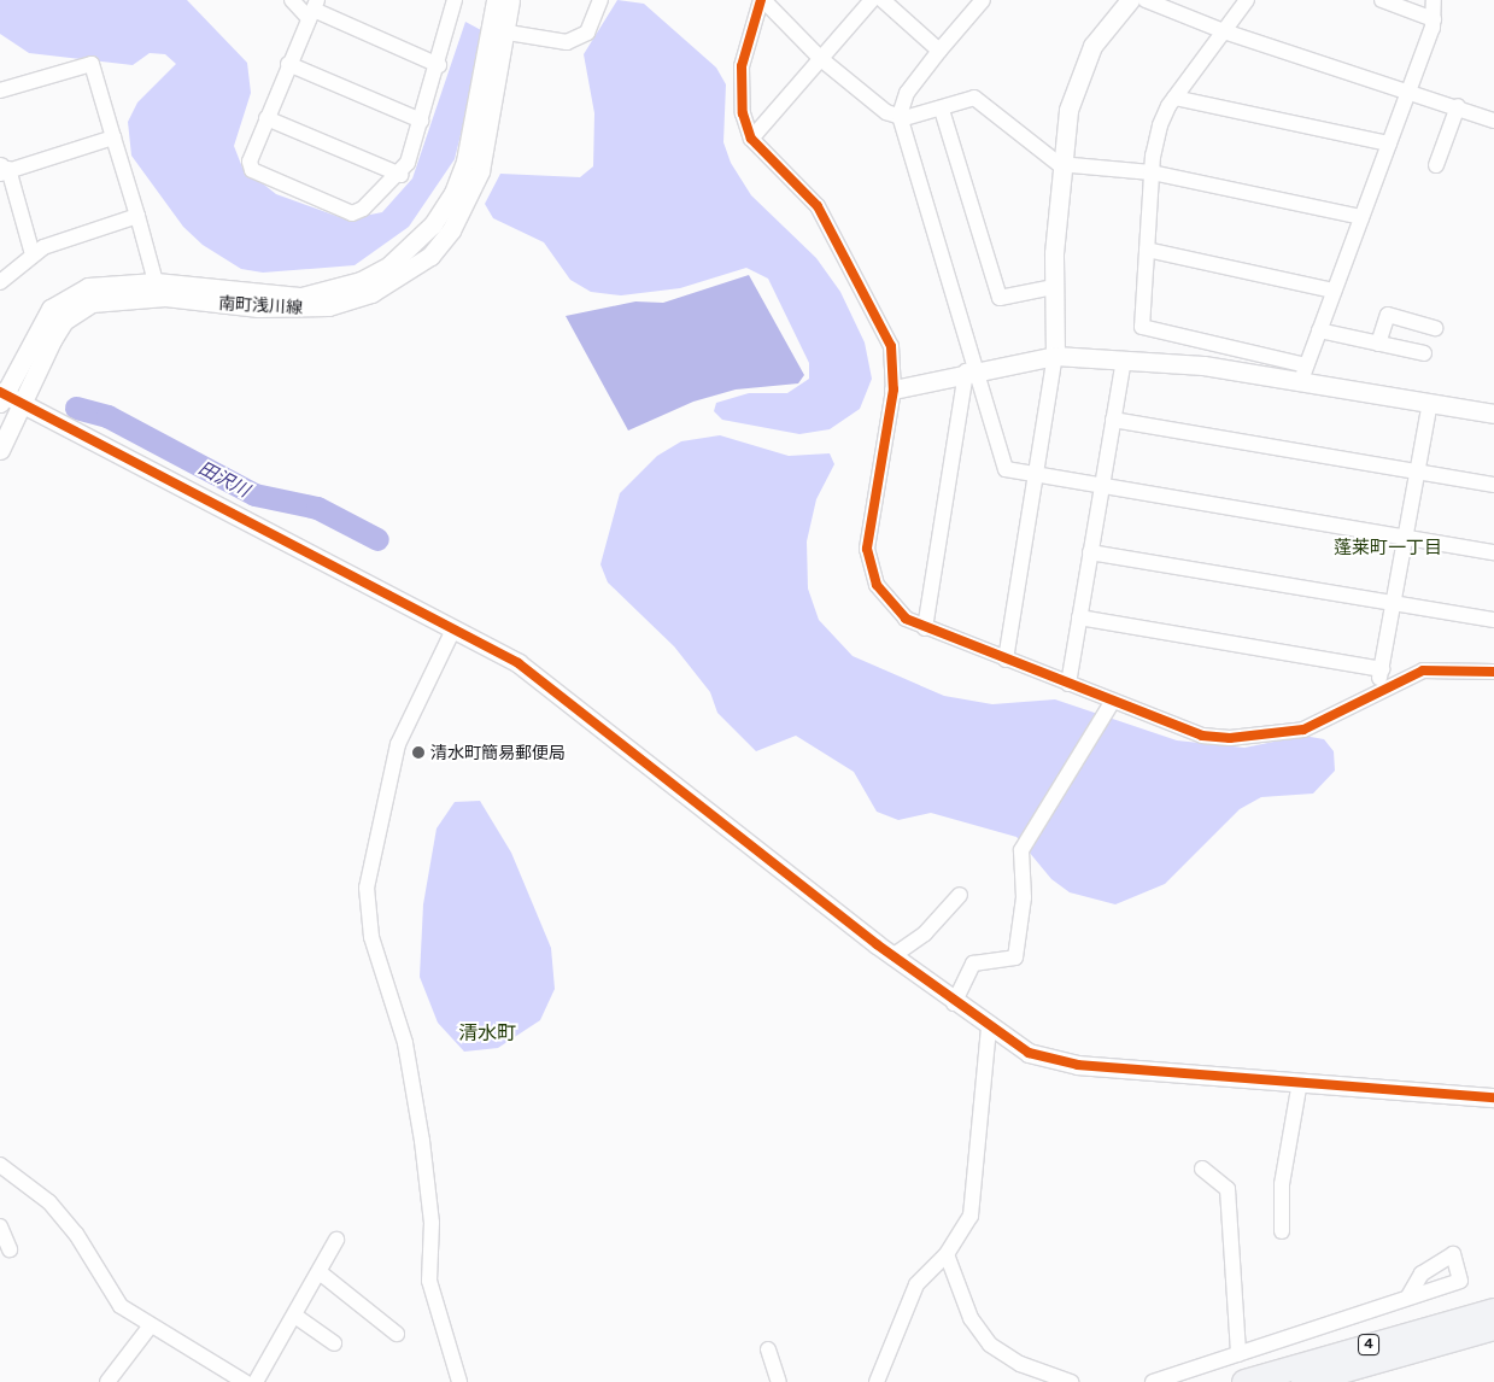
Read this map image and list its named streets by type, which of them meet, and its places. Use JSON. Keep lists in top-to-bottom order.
{
  "streets": {
    "highway": ["4"],
    "street": ["南町浅川線"]
  },
  "districts": ["蓬莱町一丁目", "清水町"],
  "water": ["田沢川"],
  "places": ["清水町簡易郵便局"]
}
